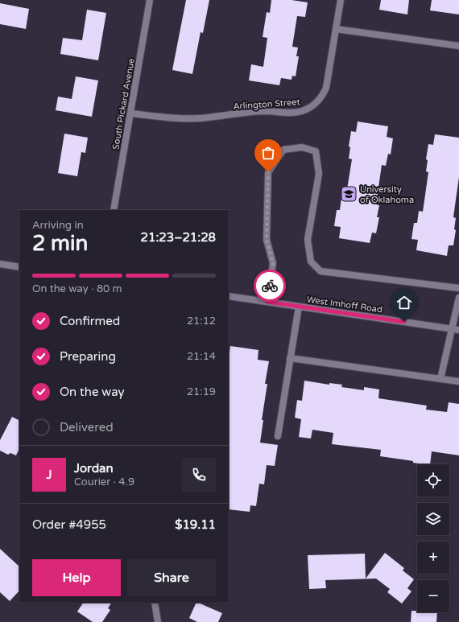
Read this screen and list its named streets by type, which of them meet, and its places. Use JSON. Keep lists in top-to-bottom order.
{
  "streets": {
    "street": ["South Pickard Avenue", "Arlington Street", "West Imhoff Road"]
  },
  "crossings": [
    ["South Pickard Avenue", "Arlington Street"]
  ],
  "places": {
    "school or university": ["University of Oklahoma"]
  },
  "page": {
    "heading": ["2 min", "Arriving in", "21:23–21:28"],
    "panel": [
      "Jordan",
      "Courier · 4.9",
      "Order #4955",
      "$19.11"
    ],
    "bar": "On the way · 80 m",
    "list": [
      ["Confirmed", "21:12"],
      ["Preparing", "21:14"],
      ["On the way", "21:19"],
      "Delivered"
    ],
    "round": "J",
    "map_buttons": ["+", "−"],
    "buttons": ["Help", "Share"]
  }
}
